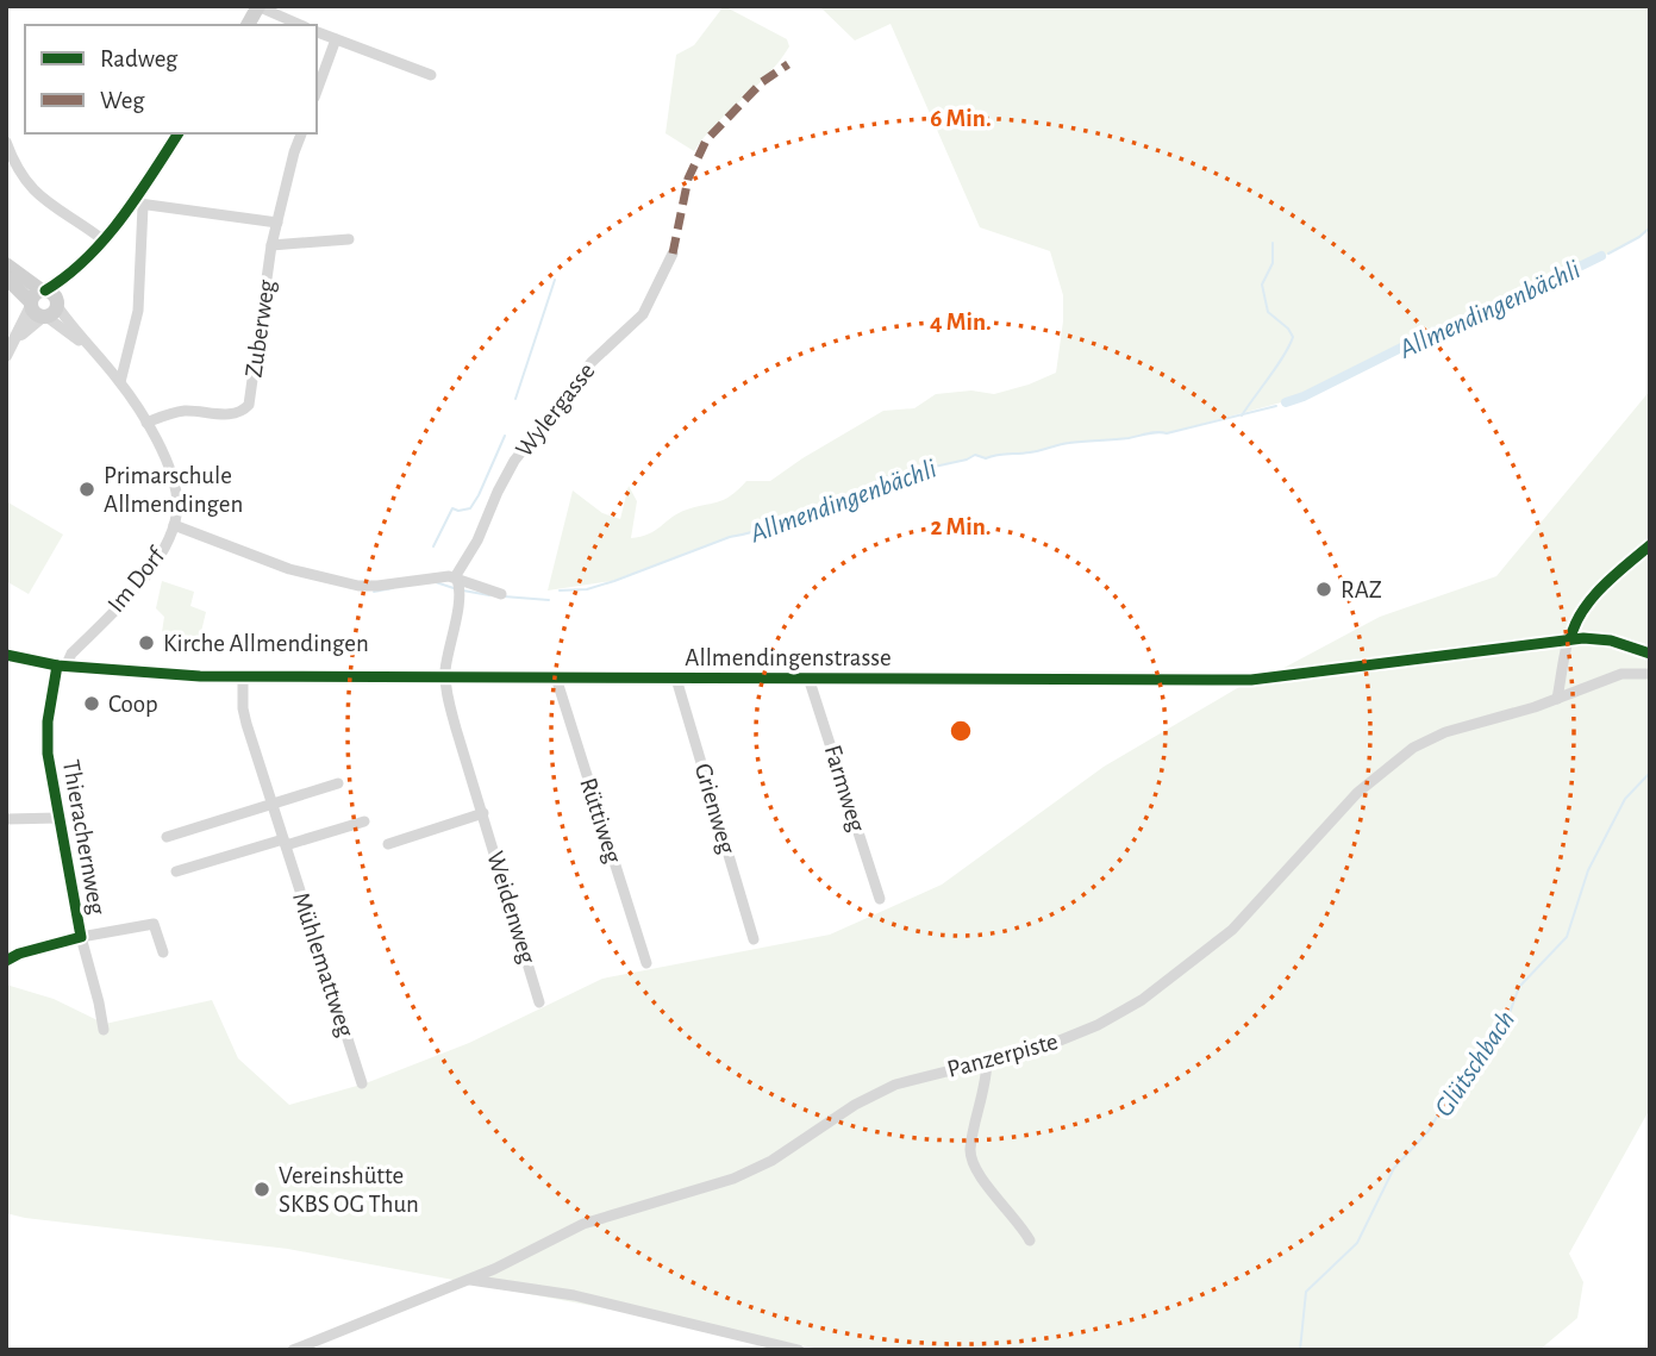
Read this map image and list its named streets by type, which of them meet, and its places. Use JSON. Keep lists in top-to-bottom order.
{
  "streets": {
    "street": [
      "Zuberweg",
      "Wylergasse",
      "Im Dorf",
      "Allmendingenstrasse",
      "Farmweg",
      "Grienweg",
      "Rüttiweg",
      "Thierachernweg",
      "Weidenweg",
      "Mühlemattweg",
      "Panzerpiste"
    ]
  },
  "crossings": [
    ["Zuberweg", "Im Dorf"],
    ["Wylergasse", "Allmendingenstrasse"],
    ["Wylergasse", "Weidenweg"],
    ["Im Dorf", "Allmendingenstrasse"],
    ["Im Dorf", "Thierachernweg"],
    ["Allmendingenstrasse", "Farmweg"],
    ["Allmendingenstrasse", "Grienweg"],
    ["Allmendingenstrasse", "Rüttiweg"],
    ["Allmendingenstrasse", "Thierachernweg"],
    ["Allmendingenstrasse", "Weidenweg"],
    ["Allmendingenstrasse", "Mühlemattweg"]
  ],
  "water": ["Allmendingenbächli", "Glütschbach"],
  "places": [
    "Primarschule Allmendingen",
    "RAZ",
    "Kirche Allmendingen",
    "Coop",
    "Vereinshütte SKBS OG Thun"
  ],
  "legend": ["Radweg", "Weg"],
  "rings": ["6 Min.", "4 Min.", "2 Min."]
}
